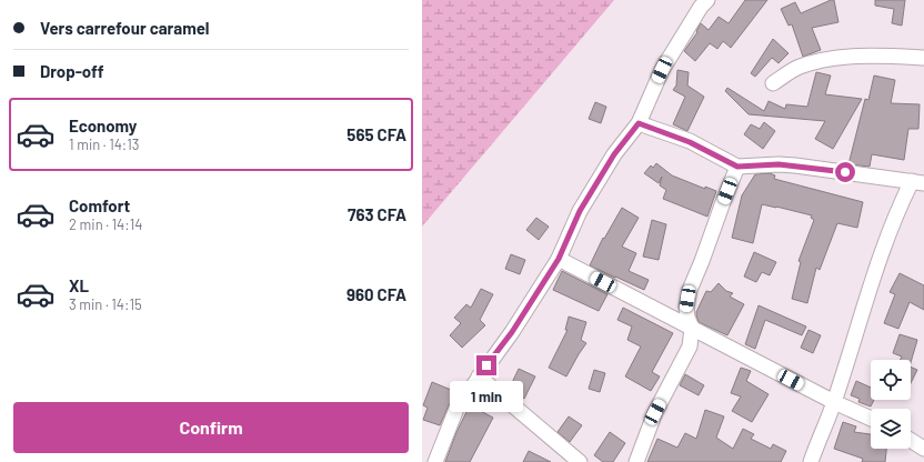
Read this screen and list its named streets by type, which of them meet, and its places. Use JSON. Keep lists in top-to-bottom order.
{
  "page": {
    "banner": ["Vers carrefour caramel", "Drop-off"],
    "list": [
      {
        "name": "Economy",
        "note": "1 min · 14:13",
        "value": "565 CFA"
      },
      {
        "name": "Comfort",
        "note": "2 min · 14:14",
        "value": "763 CFA"
      },
      {
        "name": "XL",
        "note": "3 min · 14:15",
        "value": "960 CFA"
      }
    ],
    "bubble": "1 min",
    "buttons": "Confirm"
  }
}
